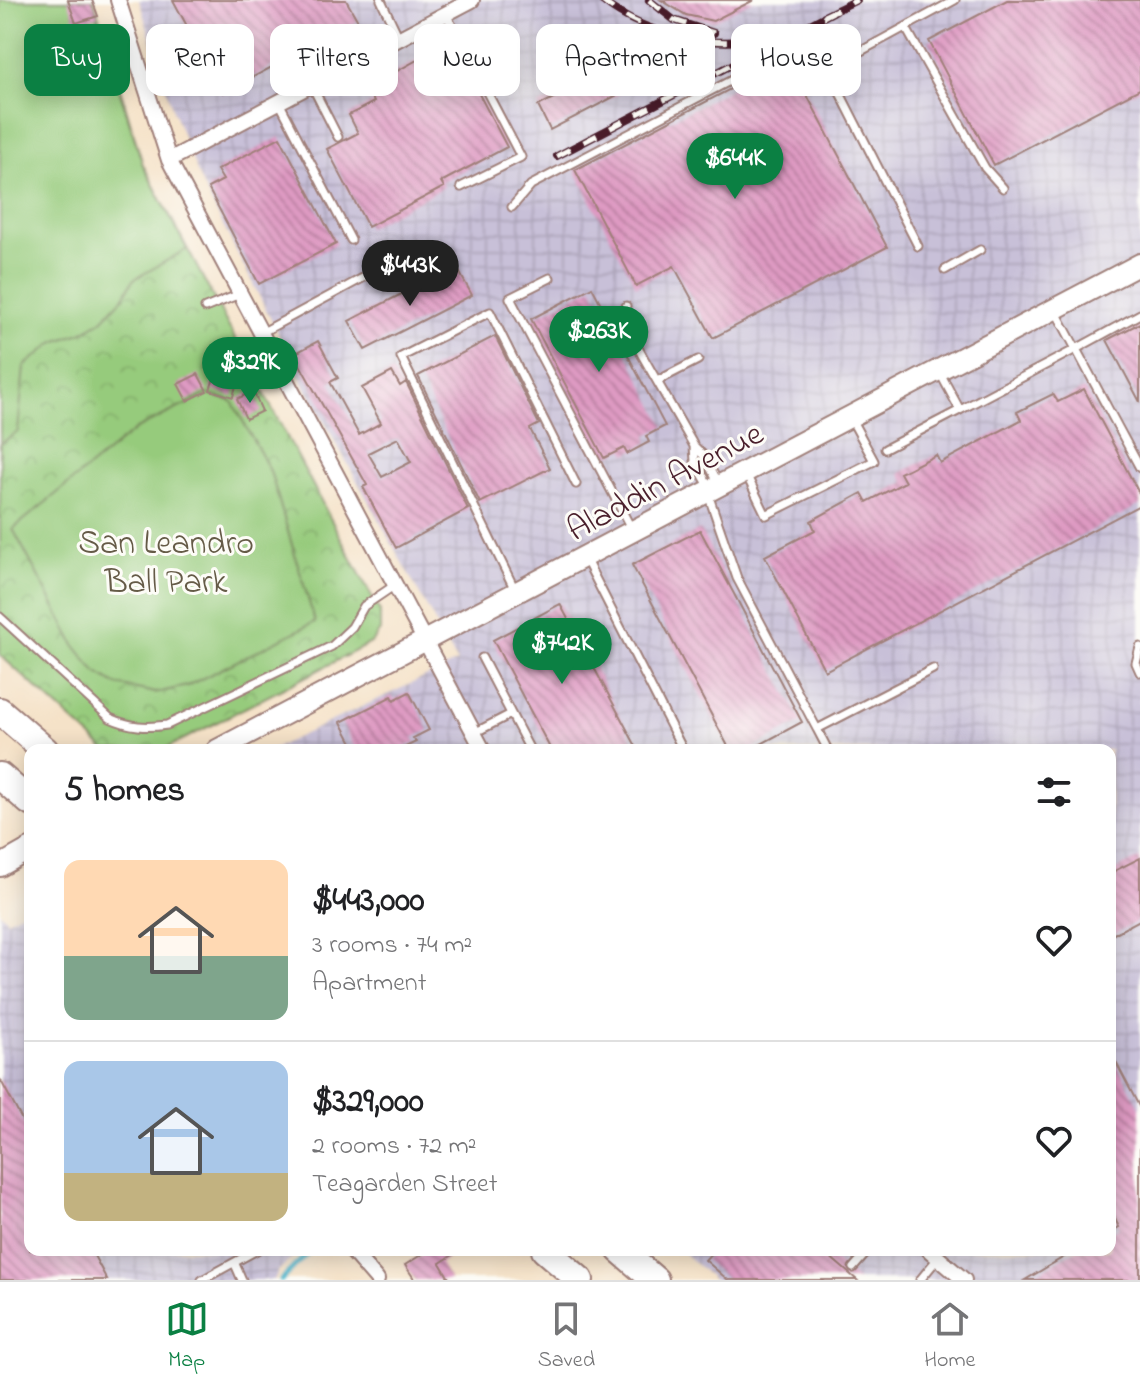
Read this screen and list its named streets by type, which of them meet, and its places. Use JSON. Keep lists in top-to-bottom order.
{
  "streets": {
    "street": ["Aladdin Avenue"]
  },
  "parks": ["San Leandro Ball Park"],
  "page": {
    "chip": [
      "Buy",
      "Rent",
      "Filters",
      "New",
      "Apartment",
      "House"
    ],
    "price": [
      "$644K",
      "$443K",
      "$263K",
      "$329K",
      "$742K"
    ],
    "heading": "5 homes",
    "list": [
      {
        "name": "$443,000",
        "note": "3 rooms · 74 m² · Apartment"
      },
      {
        "name": "$329,000",
        "note": "2 rooms · 72 m² · Teagarden Street"
      }
    ],
    "tabs": ["Map", "Saved", "Home"]
  }
}
